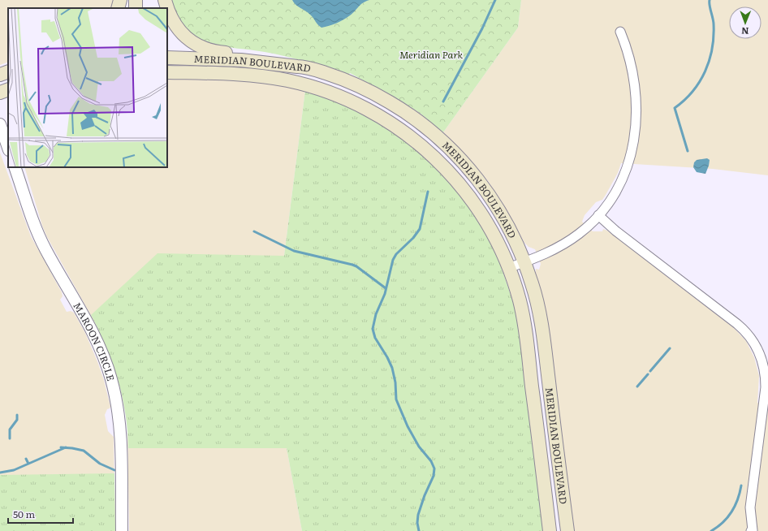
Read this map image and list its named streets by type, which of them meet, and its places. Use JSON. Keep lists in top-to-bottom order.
{
  "streets": {
    "main road": ["MERIDIAN BOULEVARD"],
    "street": ["MAROON CIRCLE"]
  },
  "parks": ["Meridian Park"],
  "scale_bar": "50 m",
  "north": "bottom"
}
